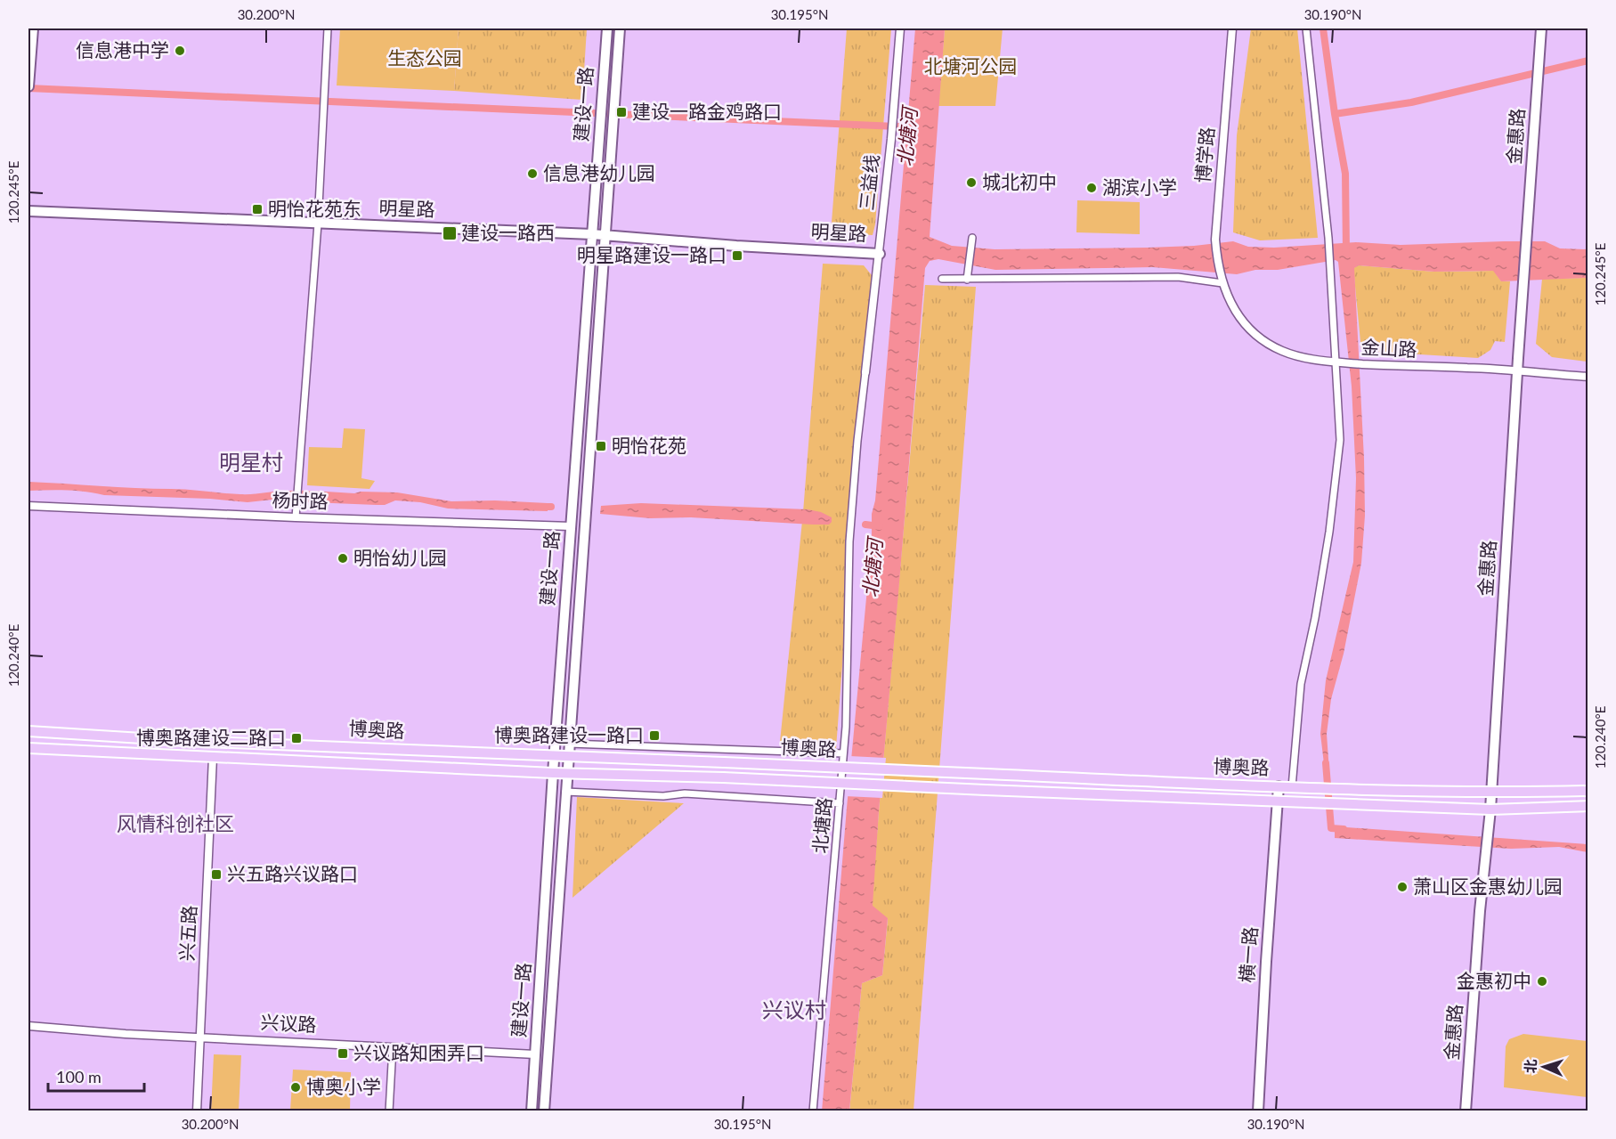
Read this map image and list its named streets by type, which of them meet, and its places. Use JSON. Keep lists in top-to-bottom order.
{
  "streets": {
    "main road": [
      "建设一路",
      "金惠路",
      "明星路",
      "博奥路",
      "横一路",
      "兴议路"
    ],
    "street": [
      "博学路",
      "三益线",
      "金山路",
      "杨时路",
      "北塘路",
      "兴五路"
    ]
  },
  "crossings": [
    ["建设一路", "明星路"],
    ["建设一路", "杨时路"],
    ["建设一路", "博奥路"],
    ["建设一路", "兴议路"],
    ["金惠路", "金山路"],
    ["金惠路", "博奥路"],
    ["博学路", "金山路"],
    ["三益线", "明星路"],
    ["三益线", "北塘路"],
    ["博奥路", "兴五路"],
    ["博奥路", "横一路"],
    ["兴五路", "兴议路"]
  ],
  "districts": ["明星村", "风情科创社区", "兴议村"],
  "water": ["北塘河"],
  "parks": ["生态公园", "北塘河公园"],
  "places": {
    "other": [
      "信息港中学",
      "信息港幼儿园",
      "城北初中",
      "湖滨小学",
      "明怡幼儿园",
      "萧山区金惠幼儿园",
      "金惠初中",
      "博奥小学"
    ],
    "transit": [
      "建设一路金鸡路口",
      "明怡花苑东",
      "建设一路西",
      "明星路建设一路口",
      "明怡花苑",
      "博奥路建设一路口",
      "博奥路建设二路口",
      "兴五路兴议路口",
      "兴议路知困弄口"
    ]
  },
  "scale_bar": "100 m",
  "north": "left",
  "coordinates": [
    "30.200°N",
    "30.195°N",
    "30.190°N",
    "120.245°E",
    "120.240°E"
  ]
}
